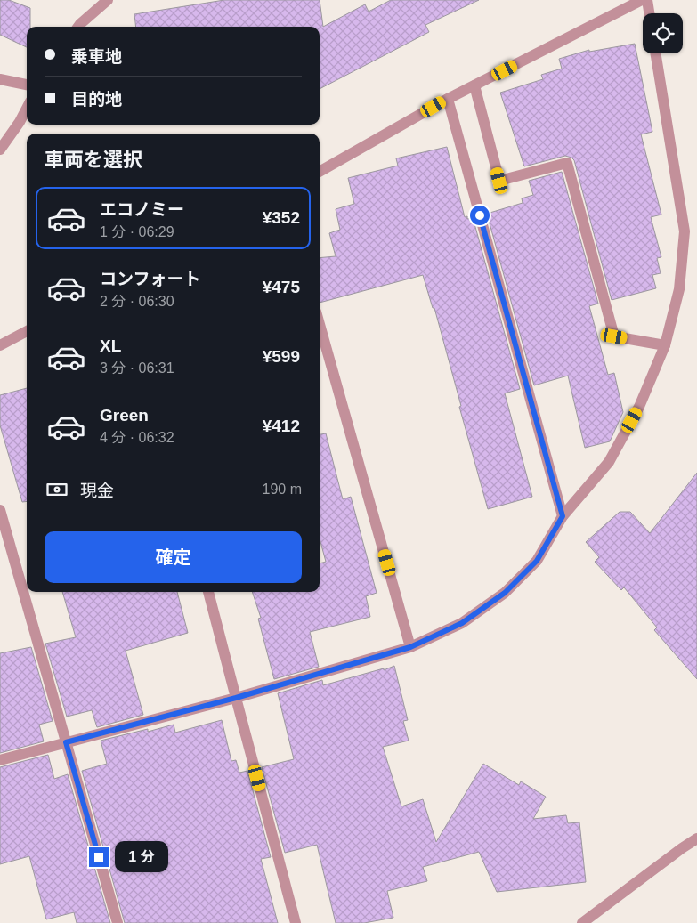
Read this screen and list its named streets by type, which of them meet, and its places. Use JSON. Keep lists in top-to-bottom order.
{
  "page": {
    "banner": ["乗車地", "目的地"],
    "heading": "車両を選択",
    "list": [
      {
        "name": "エコノミー",
        "note": "1 分 · 06:29",
        "value": "¥352"
      },
      {
        "name": "コンフォート",
        "note": "2 分 · 06:30",
        "value": "¥475"
      },
      {
        "name": "XL",
        "note": "3 分 · 06:31",
        "value": "¥599"
      },
      {
        "name": "Green",
        "note": "4 分 · 06:32",
        "value": "¥412"
      }
    ],
    "pay": ["現金", "190 m"],
    "buttons": "確定",
    "bubble": "1 分"
  }
}
